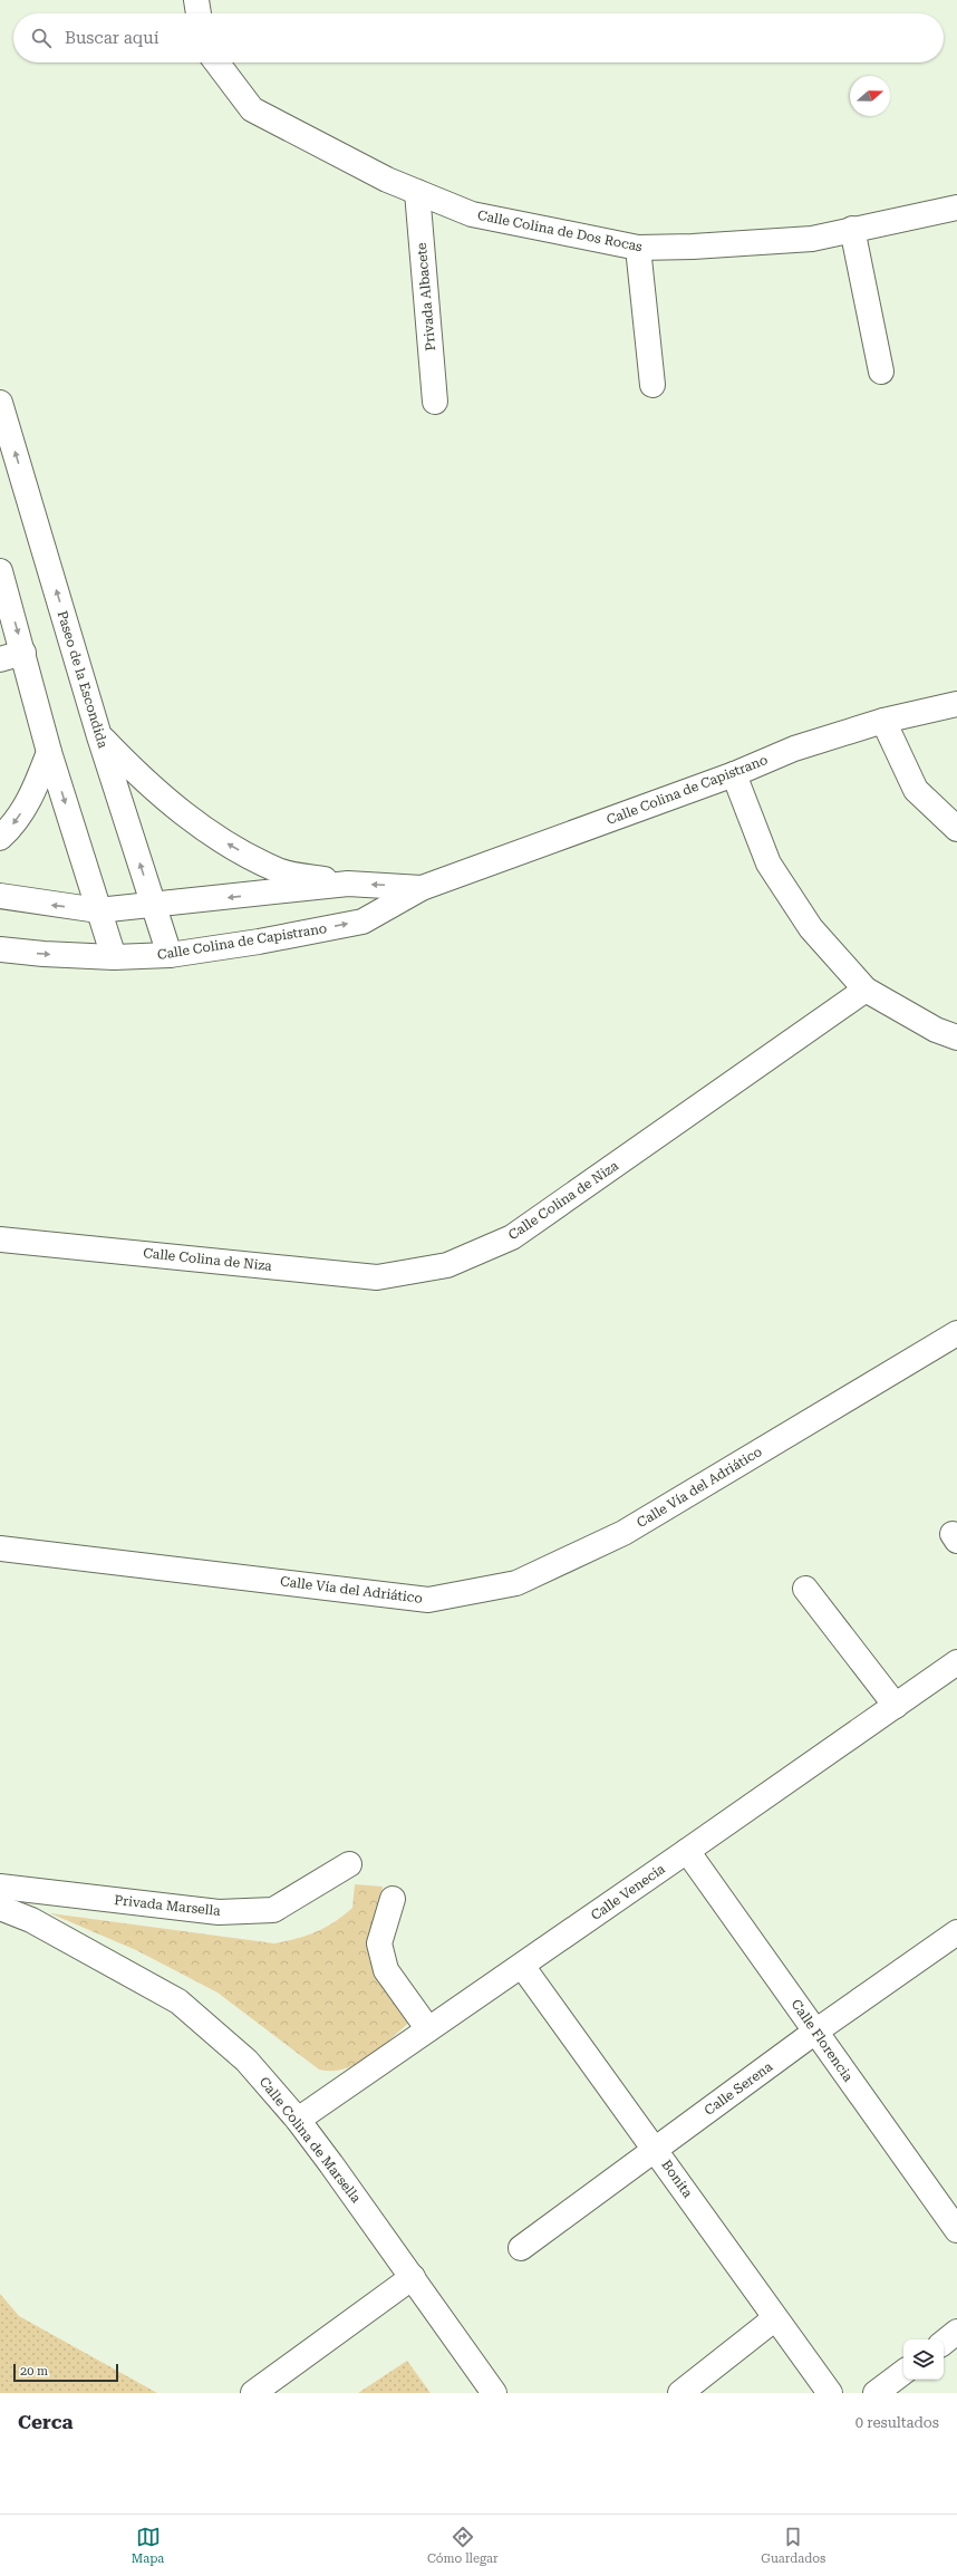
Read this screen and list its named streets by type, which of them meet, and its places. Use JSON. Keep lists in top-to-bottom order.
{
  "streets": {
    "street": [
      "Calle Colina de Dos Rocas",
      "Privada Albacete",
      "Paseo de la Escondida",
      "Calle Colina de Capistrano",
      "Calle Colina de Niza",
      "Calle Vía del Adriático",
      "Calle Venecia",
      "Privada Marsella",
      "Calle Florencia",
      "Calle Serena",
      "Calle Colina de Marsella",
      "Bonita"
    ]
  },
  "crossings": [
    ["Calle Colina de Dos Rocas", "Privada Albacete"],
    ["Paseo de la Escondida", "Calle Colina de Capistrano"],
    ["Calle Venecia", "Calle Florencia"],
    ["Calle Venecia", "Calle Colina de Marsella"],
    ["Calle Venecia", "Bonita"],
    ["Calle Florencia", "Calle Serena"],
    ["Calle Serena", "Bonita"]
  ],
  "scale_bar": "20 m",
  "north": "right",
  "page": {
    "search": "Buscar aquí",
    "scale": "20 m",
    "heading": ["Cerca", "0 resultados"],
    "nav": ["Mapa", "Cómo llegar", "Guardados"]
  }
}
